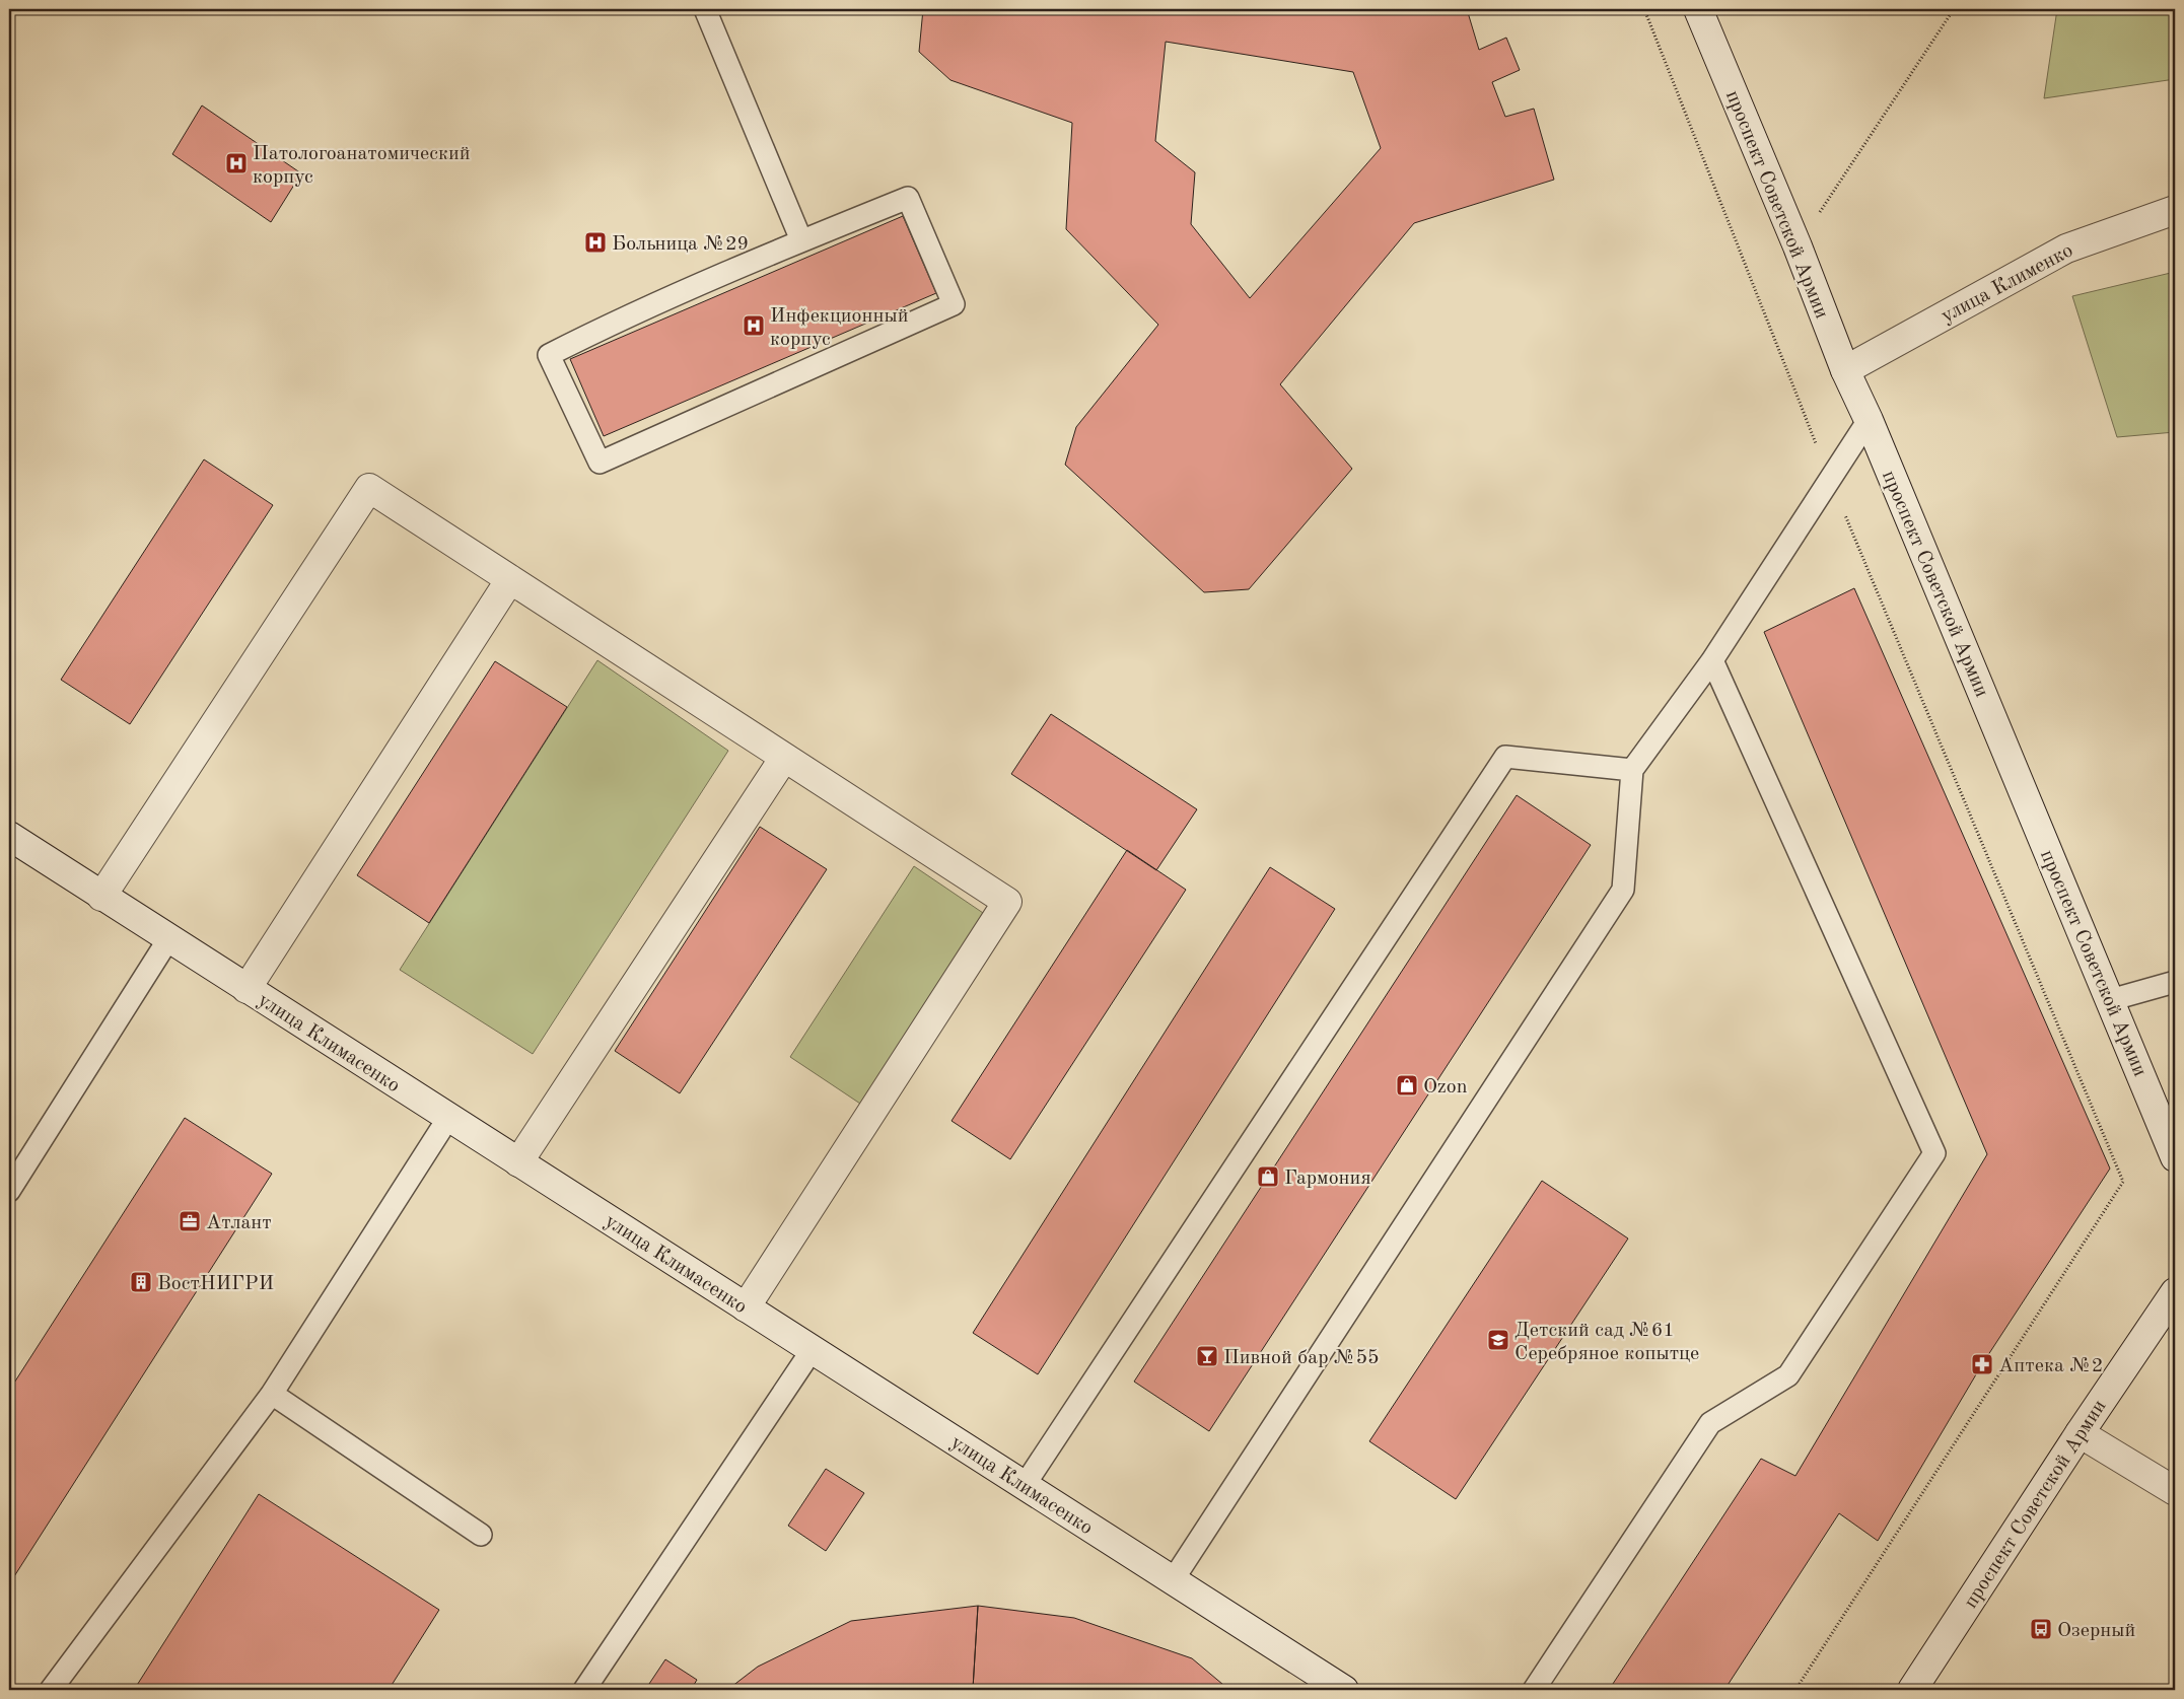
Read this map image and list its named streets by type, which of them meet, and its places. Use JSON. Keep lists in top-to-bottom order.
{
  "streets": {
    "street": ["проспект Советской Армии", "улица Клименко", "улица Климасенко"]
  },
  "crossings": [
    ["проспект Советской Армии", "улица Клименко"]
  ],
  "places": {
    "hospital": ["Патологоанатомический корпус", "Больница №29", "Инфекционный корпус"],
    "shop": ["Ozon", "Гармония"],
    "office": ["Атлант"],
    "building": ["ВостНИГРИ"],
    "school or university": ["Детский сад №61 Серебряное копытце"],
    "bar": ["Пивной бар №55"],
    "pharmacy": ["Аптека №2"],
    "bus stop": ["Озерный"]
  }
}
